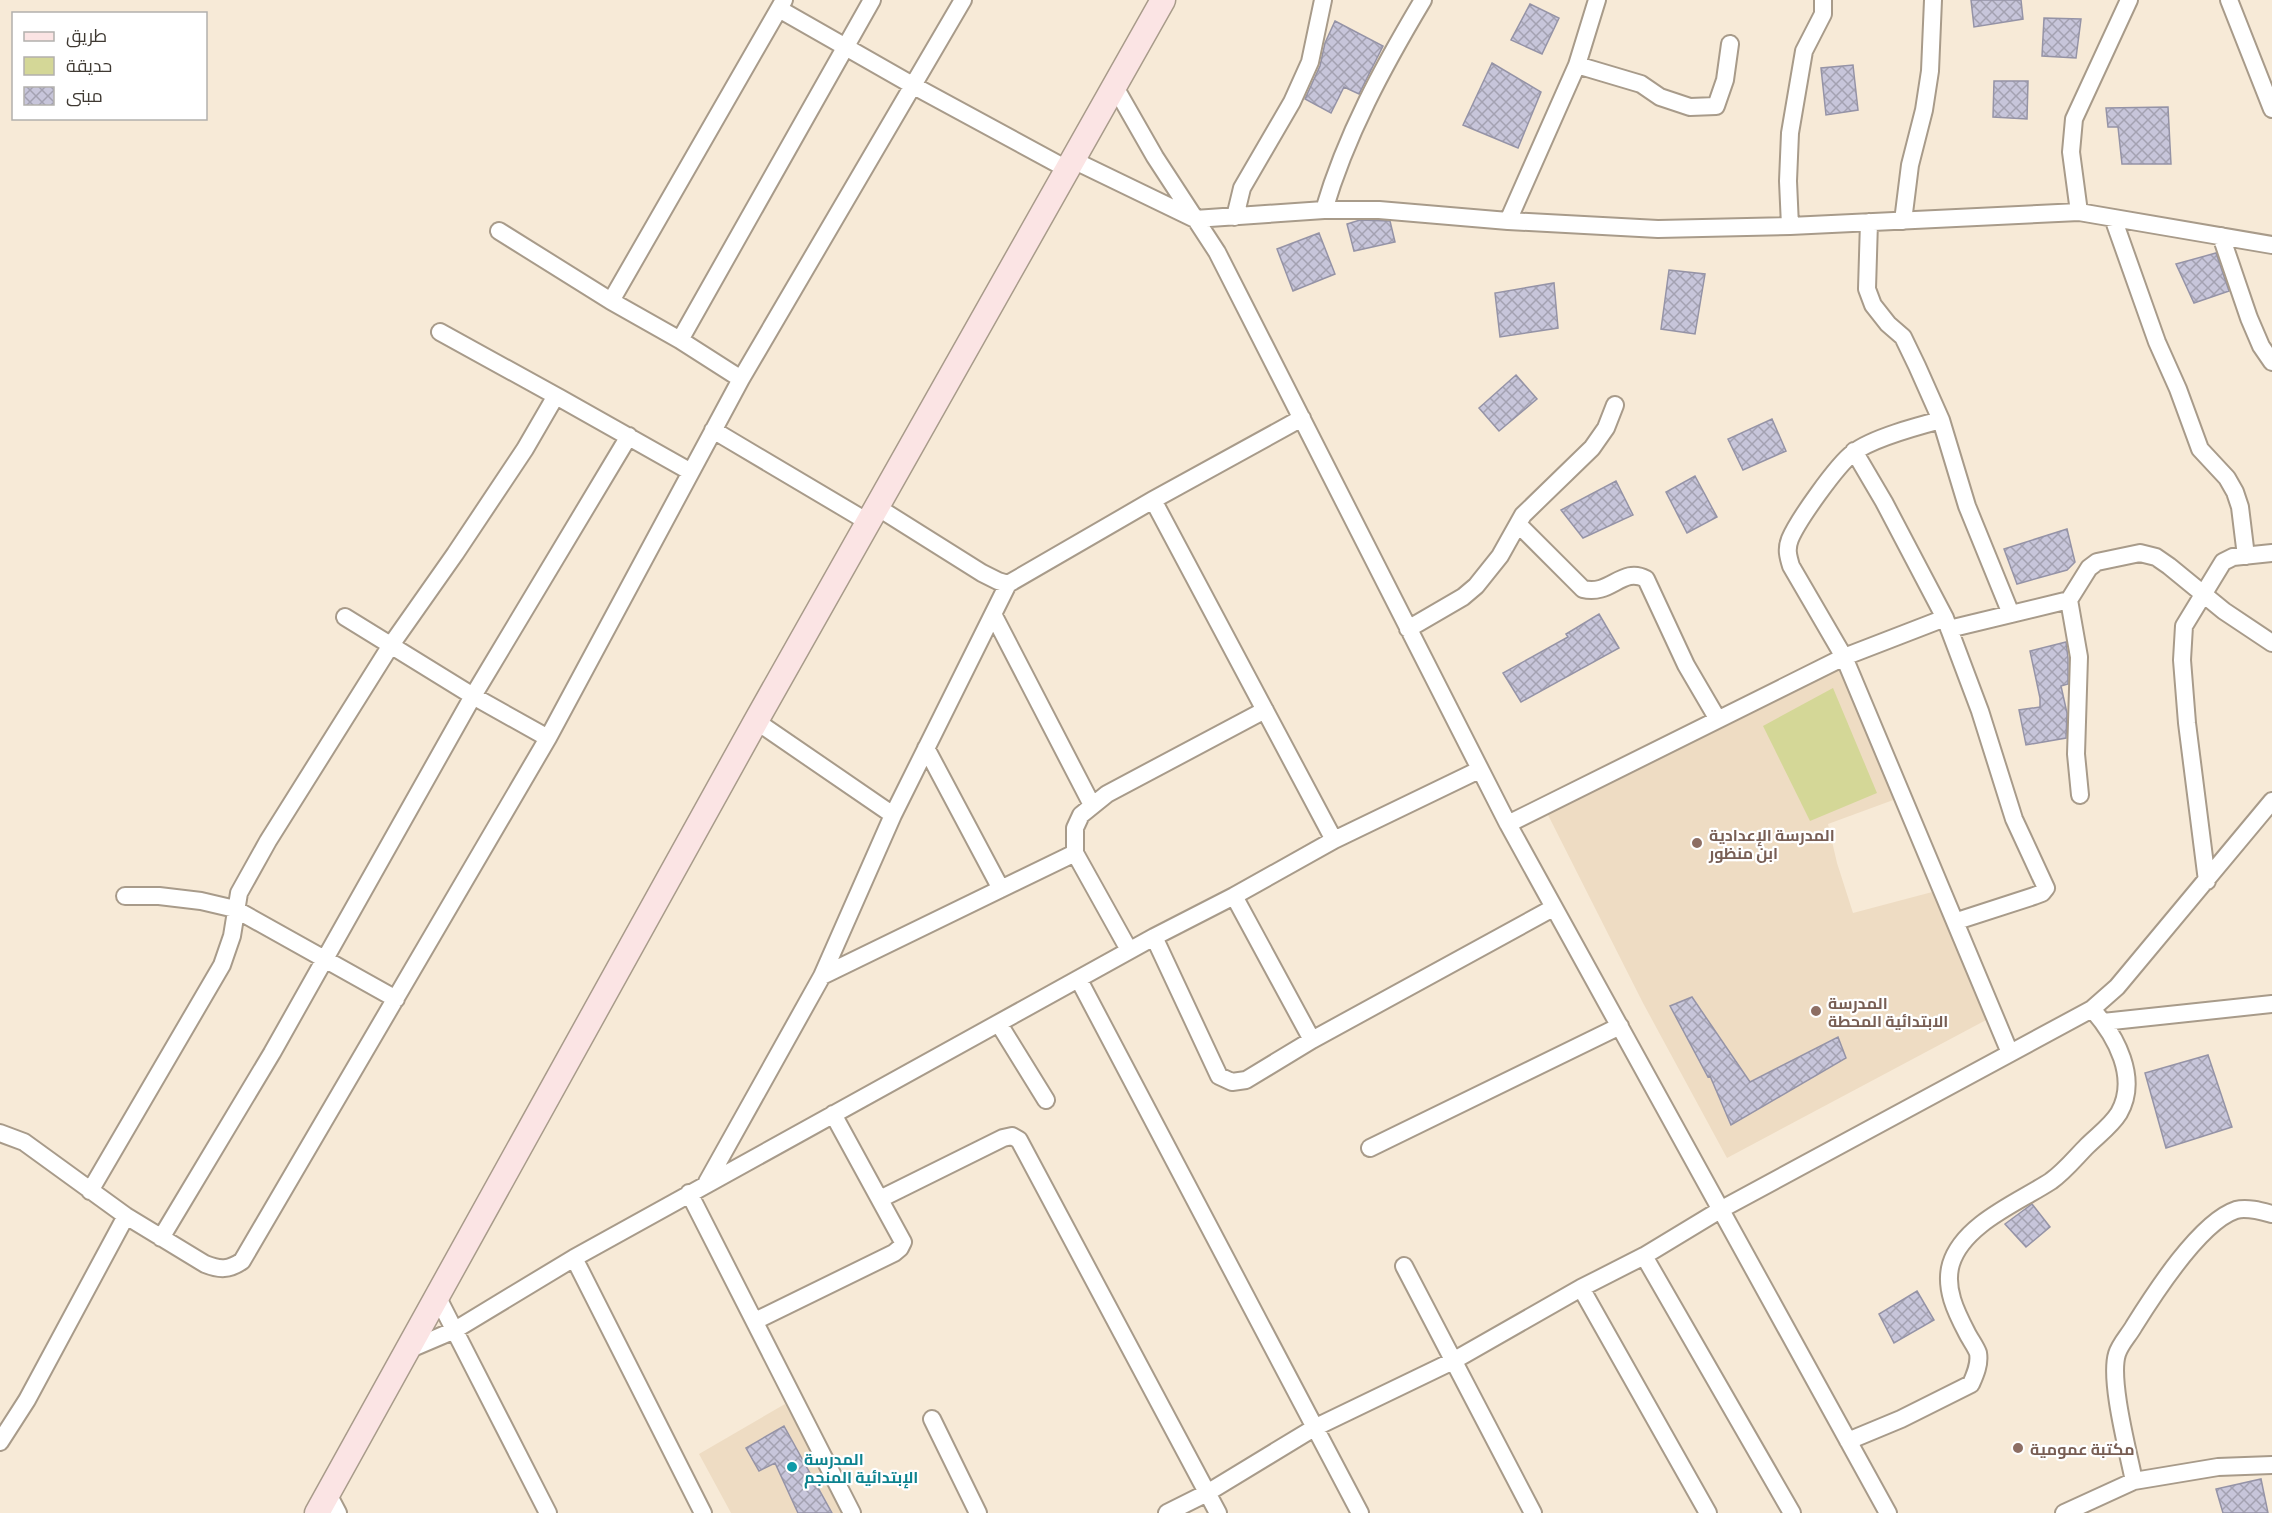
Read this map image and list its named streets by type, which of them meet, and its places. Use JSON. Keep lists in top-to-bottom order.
{
  "places": [
    "المدرسة الإعدادية ابن منظور",
    "المدرسة الابتدائية المحطة",
    "مكتبة عمومية",
    "المدرسة الإبتدائية المنجم"
  ],
  "legend": ["طريق", "حديقة", "مبنى"]
}
